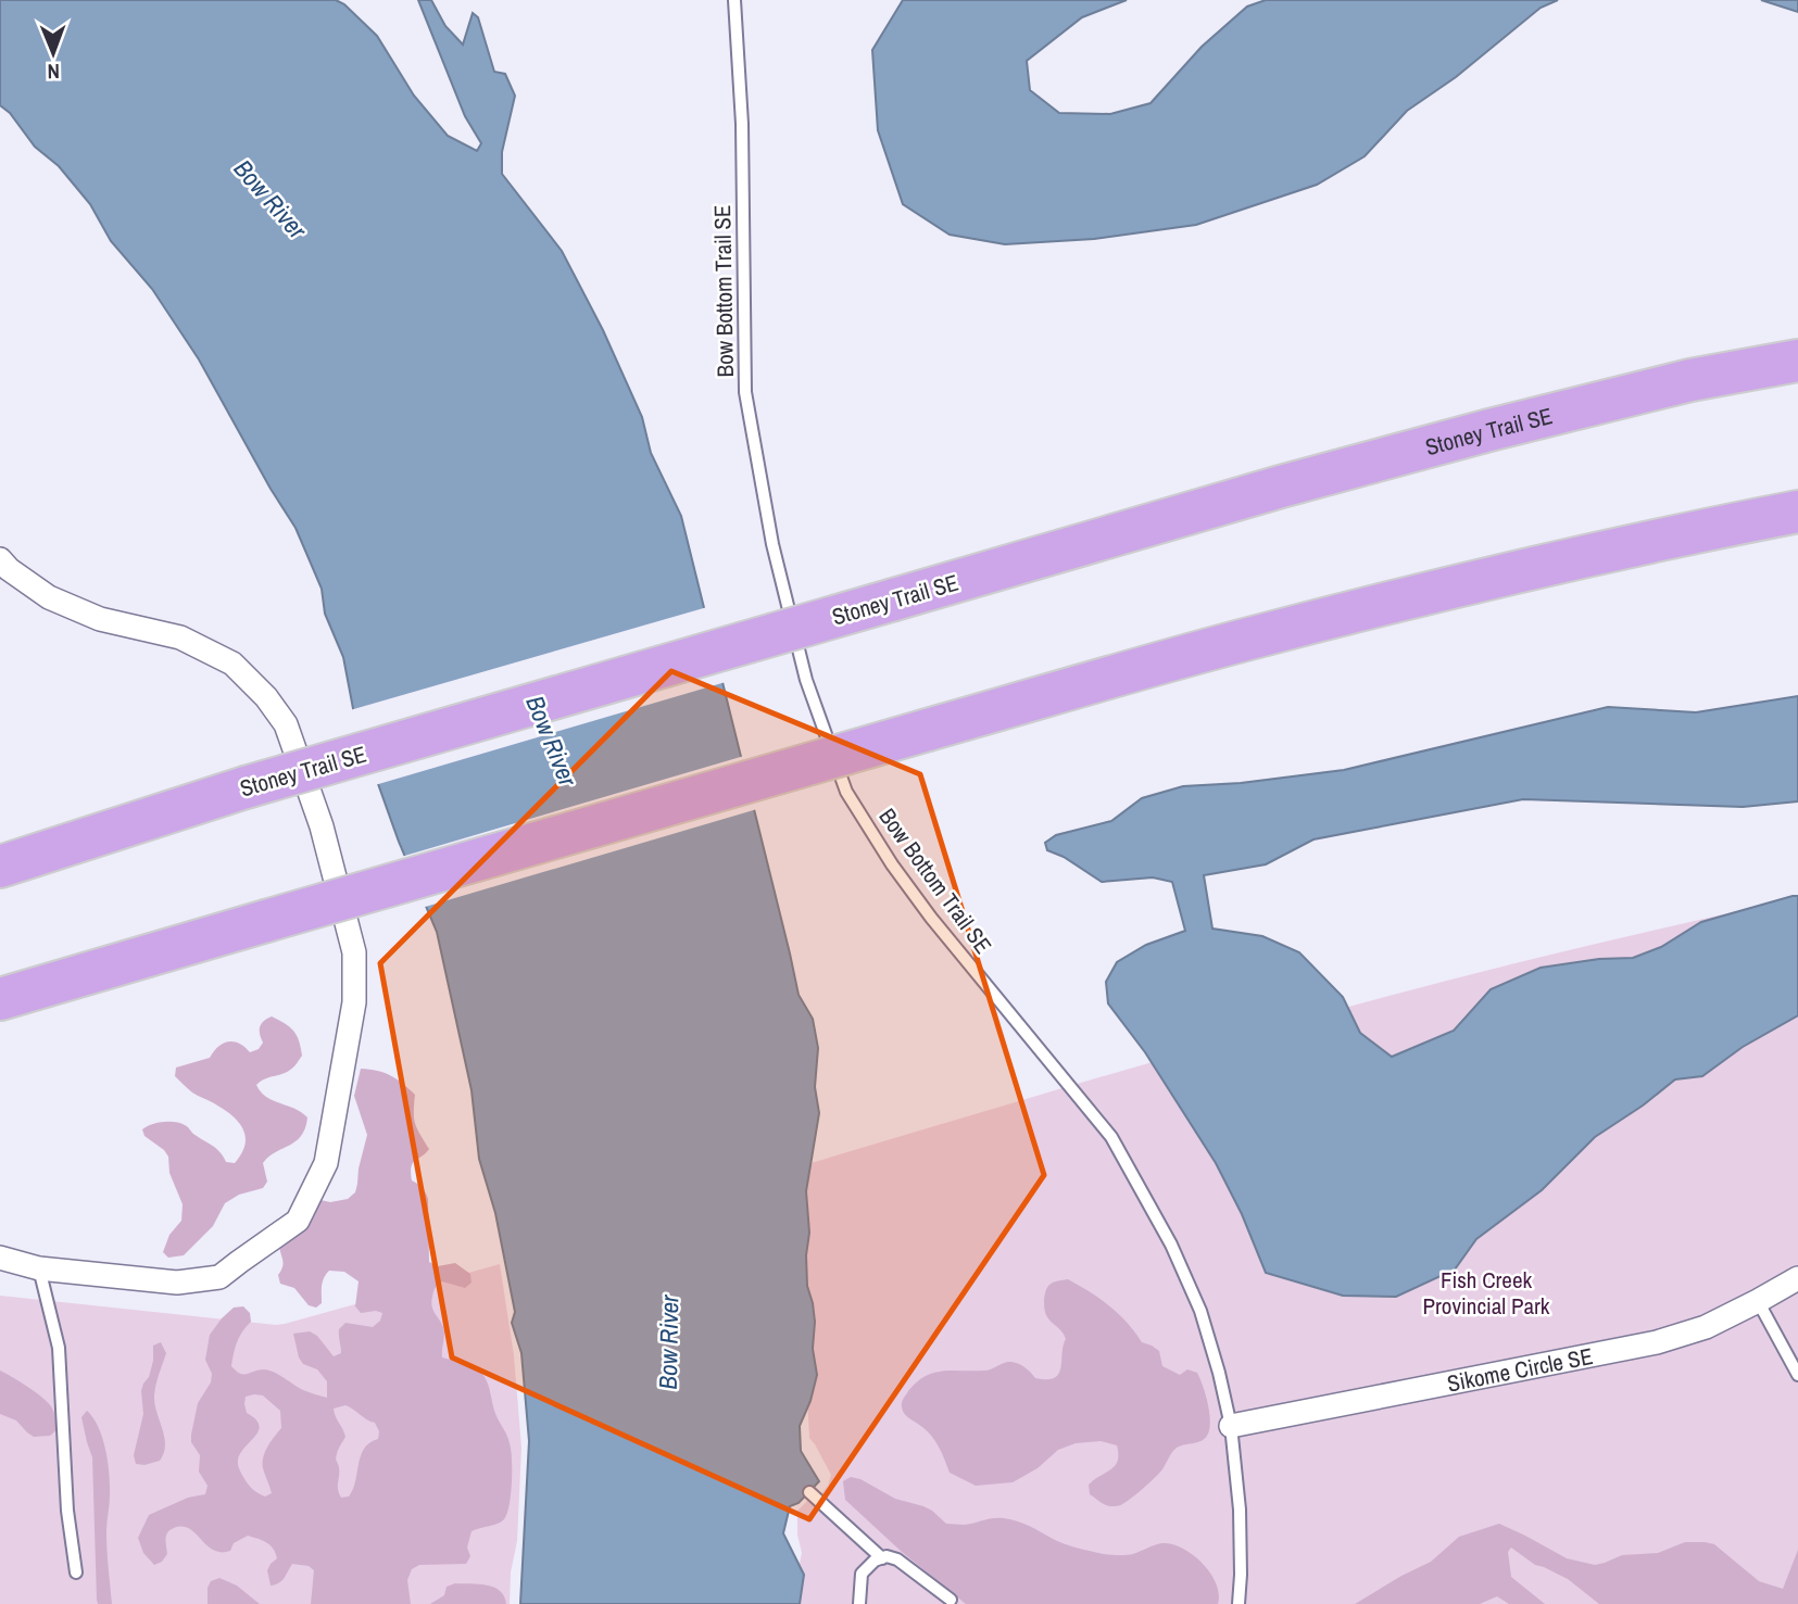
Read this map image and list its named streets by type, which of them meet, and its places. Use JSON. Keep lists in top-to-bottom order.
{
  "streets": {
    "highway": ["Stoney Trail SE"],
    "street": ["Sikome Circle SE"],
    "lane": ["Bow Bottom Trail SE"]
  },
  "crossings": [
    ["Bow Bottom Trail SE", "Sikome Circle SE"]
  ],
  "water": ["Bow River"],
  "parks": ["Fish Creek Provincial Park"],
  "north": "bottom"
}
